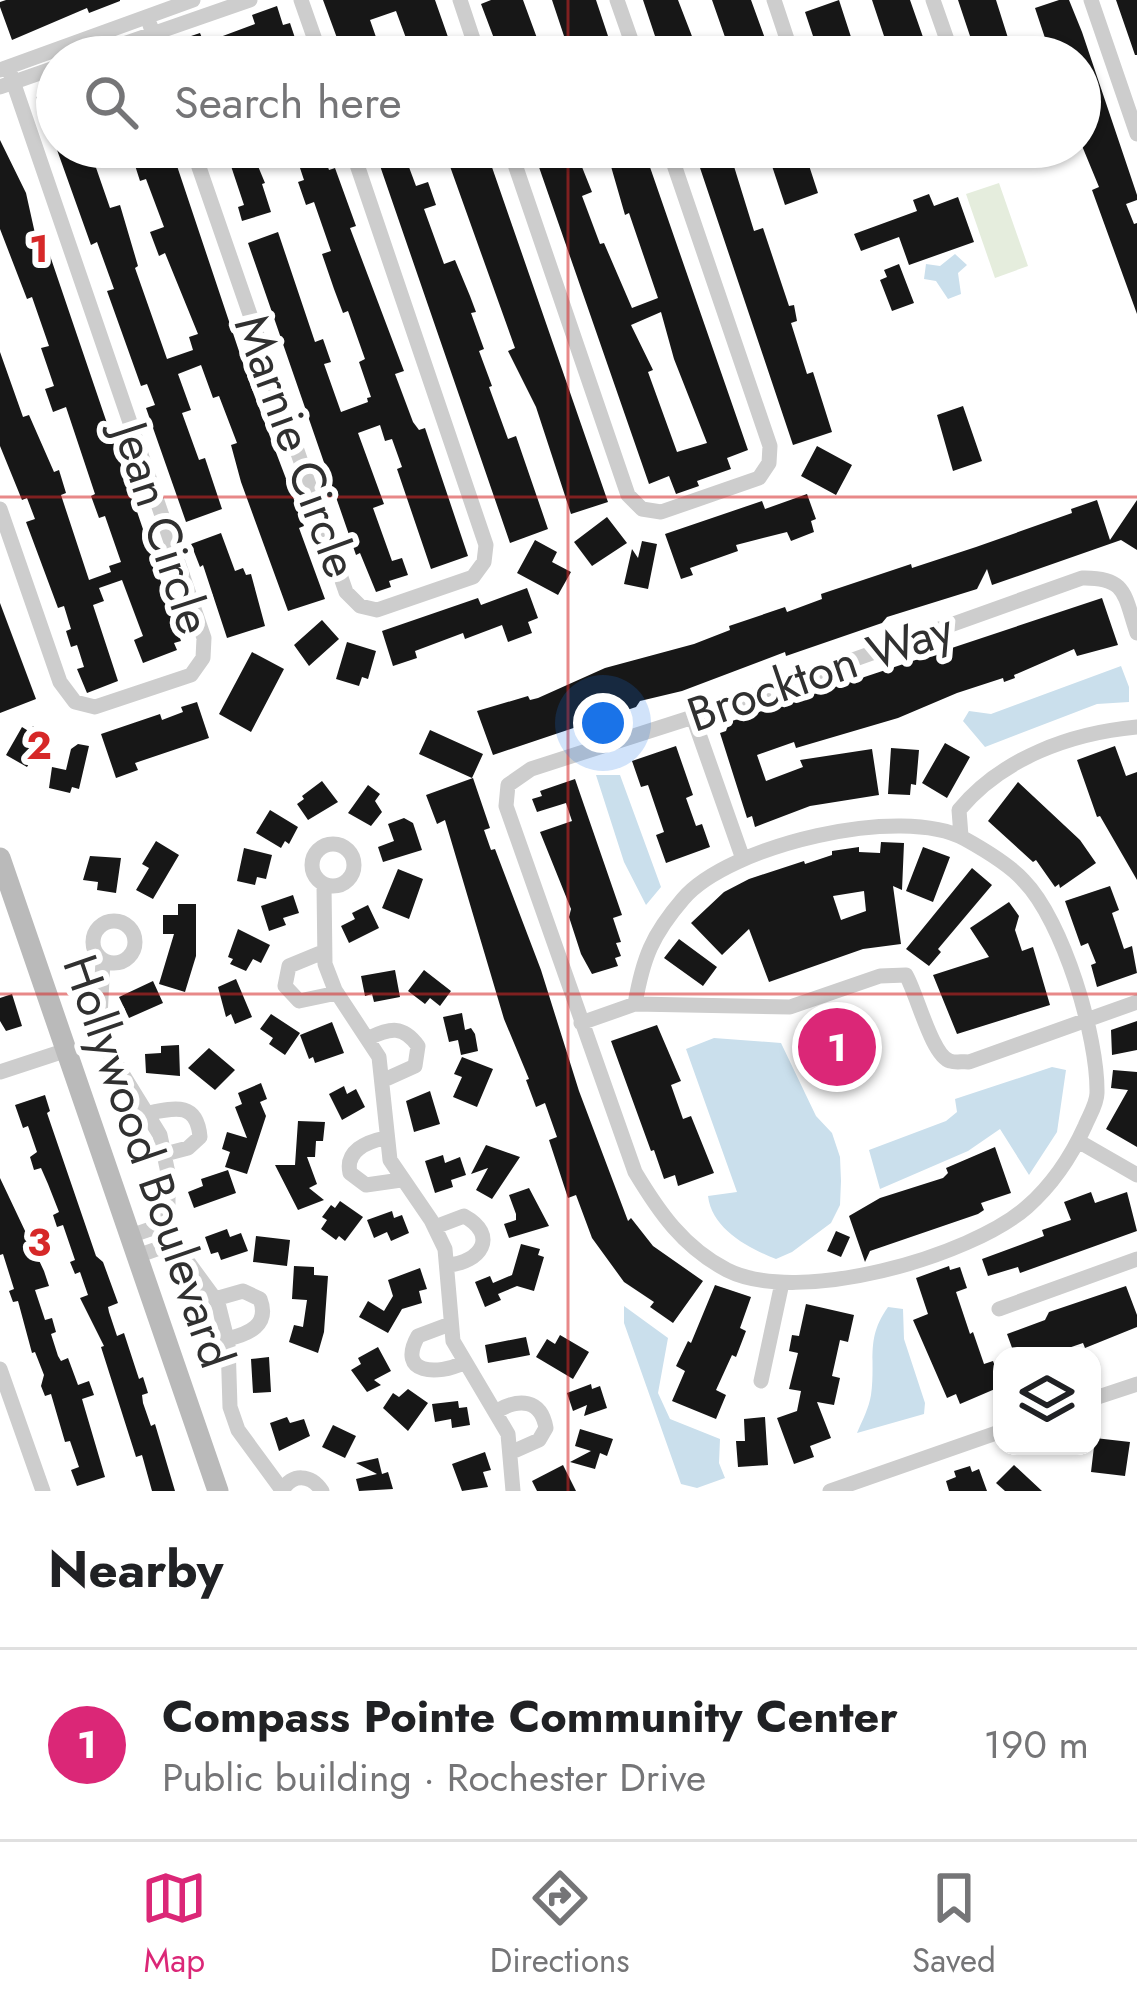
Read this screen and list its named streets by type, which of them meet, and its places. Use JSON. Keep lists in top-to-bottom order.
{
  "streets": {
    "street": [
      "Marnie Circle",
      "Jean Circle",
      "Brockton Way",
      "Hollywood Boulevard"
    ]
  },
  "page": {
    "search": "Search here",
    "pins": "1",
    "heading": "Nearby",
    "list": [
      {
        "mark": "1",
        "name": "Compass Pointe Community Center",
        "note": "Public building · Rochester Drive",
        "value": "190 m"
      }
    ],
    "nav": ["Map", "Directions", "Saved"]
  },
  "grid": {
    "rows": ["1", "2", "3"]
  }
}
